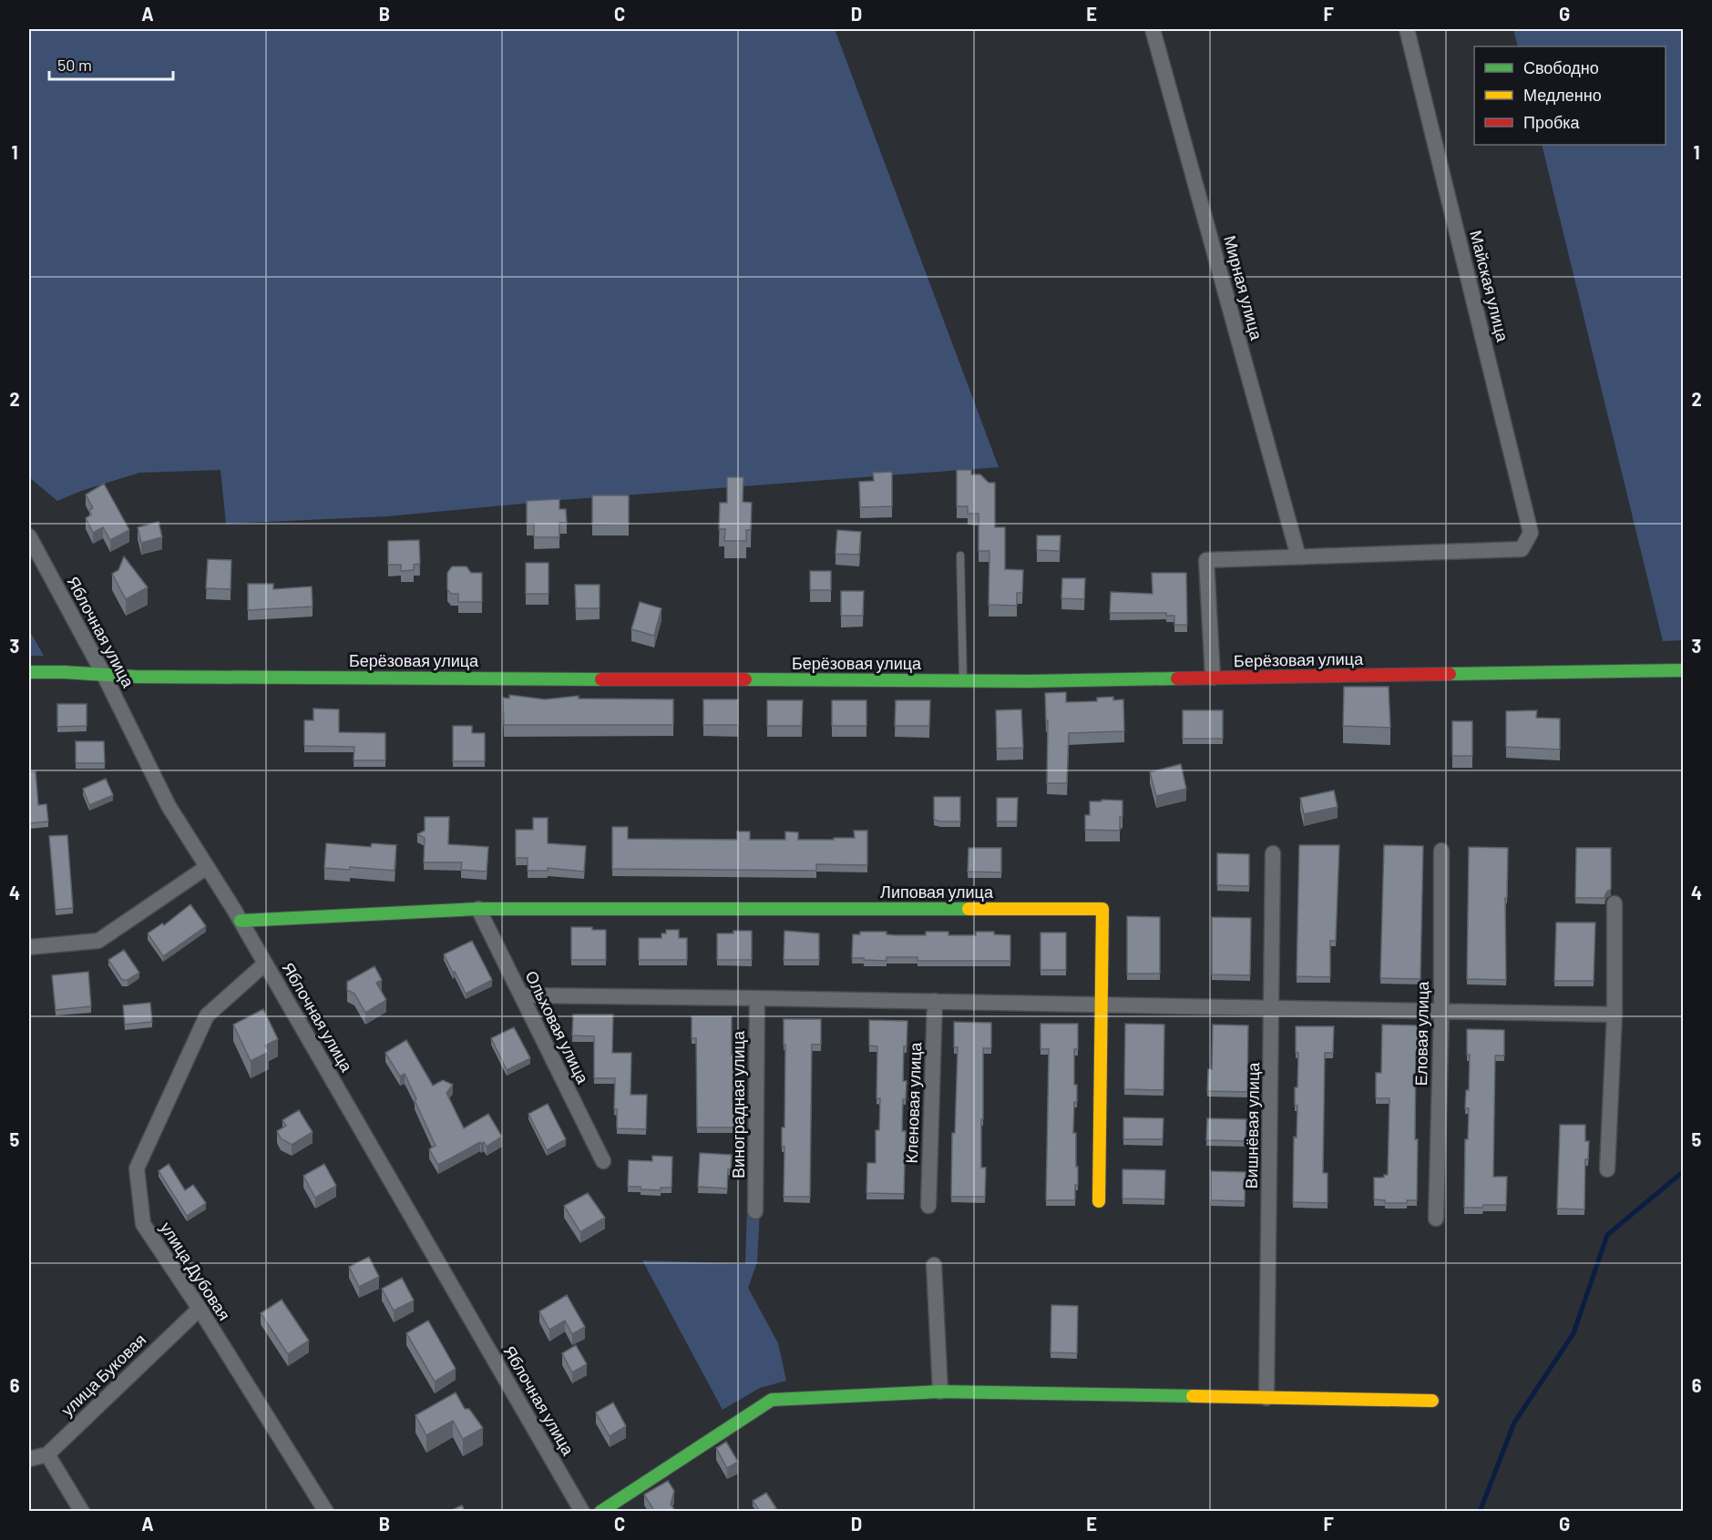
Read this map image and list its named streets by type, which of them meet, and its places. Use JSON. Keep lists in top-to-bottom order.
{
  "streets": {
    "street": [
      "Майская улица",
      "Мирная улица",
      "Яблочная улица",
      "Берёзовая улица",
      "Липовая улица",
      "Ольховая улица",
      "Еловая улица",
      "Кленовая улица",
      "Виноградная улица",
      "Вишнёвая улица",
      "улица Дубовая",
      "улица Буковая"
    ]
  },
  "crossings": [
    ["Майская улица", "Мирная улица"],
    ["Яблочная улица", "Берёзовая улица"],
    ["Яблочная улица", "улица Дубовая"],
    ["Липовая улица", "Ольховая улица"],
    ["улица Дубовая", "улица Буковая"]
  ],
  "legend": ["Свободно", "Медленно", "Пробка"],
  "scale_bar": "50 m",
  "grid": {
    "columns": [
      "A",
      "B",
      "C",
      "D",
      "E",
      "F",
      "G"
    ],
    "rows": [
      "1",
      "2",
      "3",
      "4",
      "5",
      "6"
    ]
  }
}
